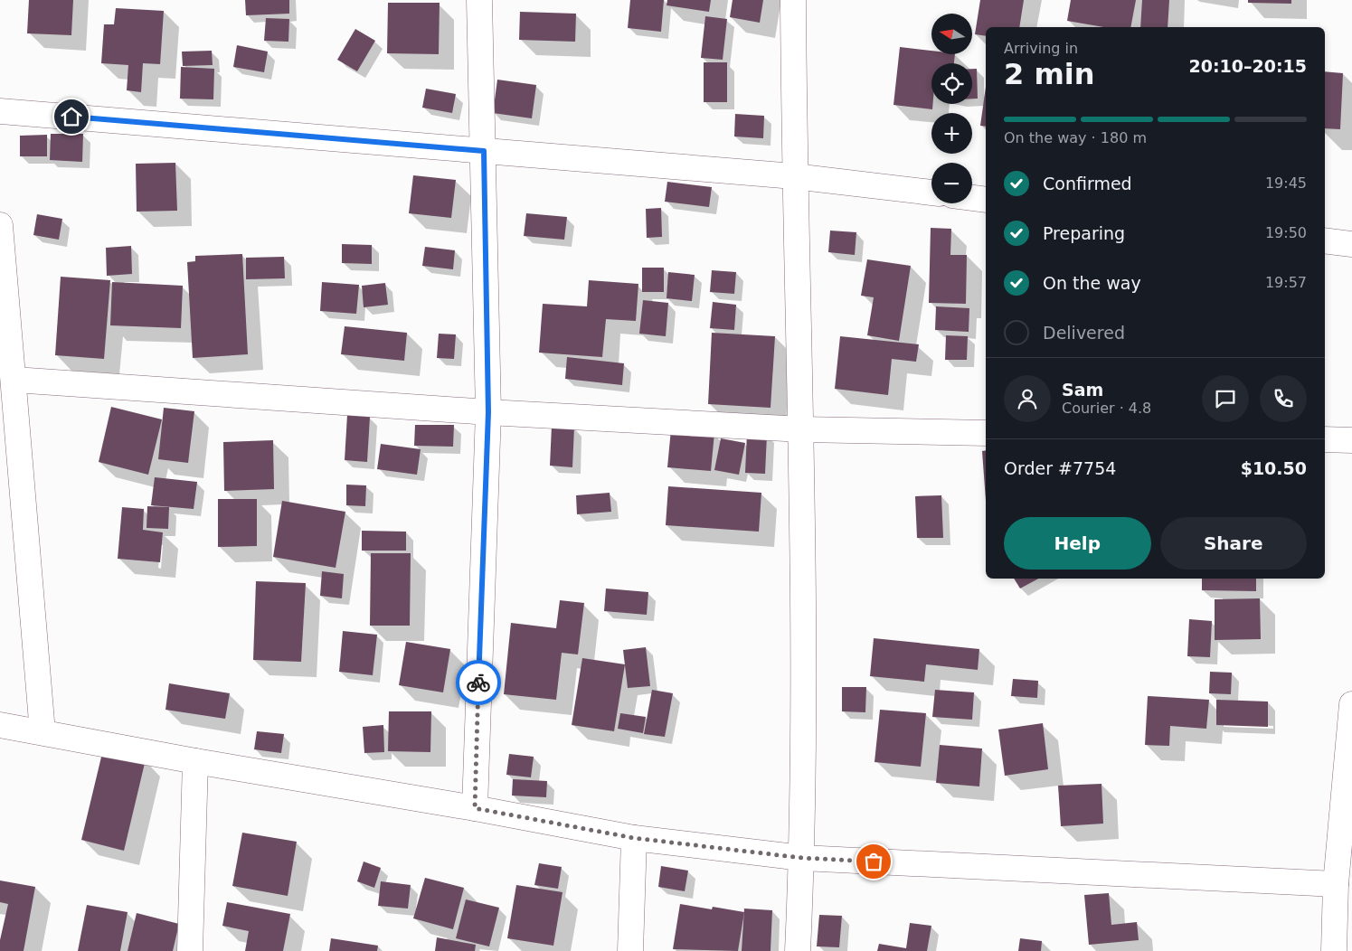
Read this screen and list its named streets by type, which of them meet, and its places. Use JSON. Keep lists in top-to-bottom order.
{
  "north": "left",
  "page": {
    "map_buttons": ["+", "−"],
    "heading": ["2 min", "Arriving in", "20:10–20:15"],
    "panel": [
      "Sam",
      "Courier · 4.8",
      "Order #7754",
      "$10.50"
    ],
    "bar": "On the way · 180 m",
    "list": [
      ["Confirmed", "19:45"],
      ["Preparing", "19:50"],
      ["On the way", "19:57"],
      "Delivered"
    ],
    "buttons": ["Help", "Share"]
  }
}
